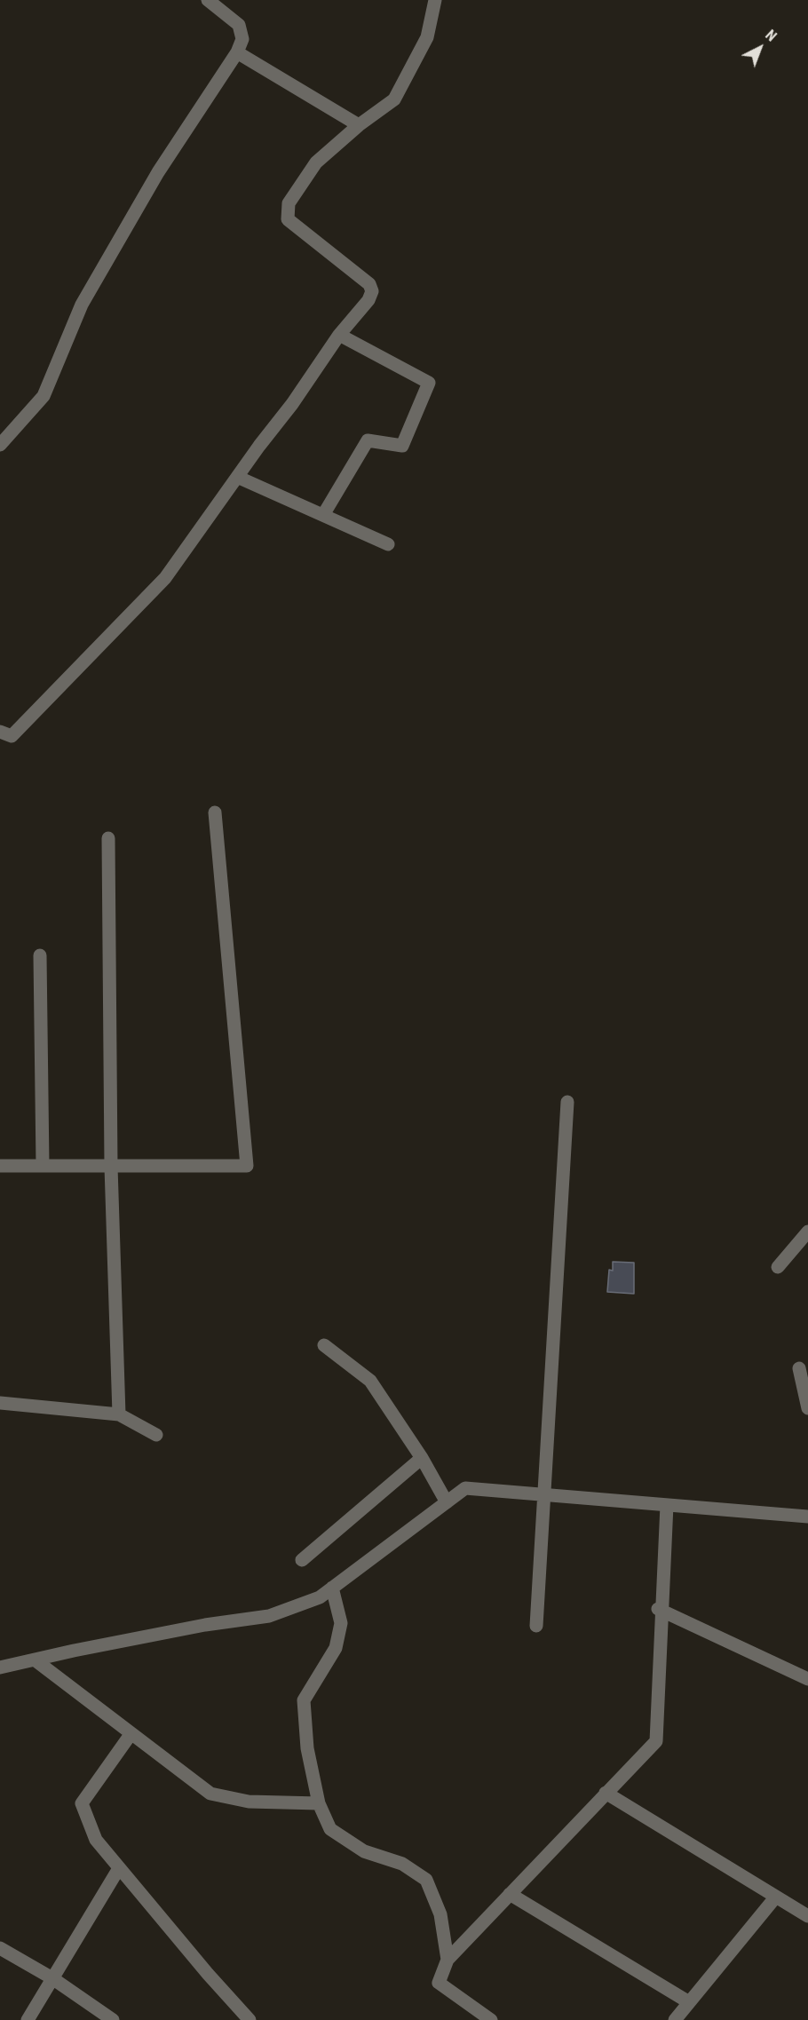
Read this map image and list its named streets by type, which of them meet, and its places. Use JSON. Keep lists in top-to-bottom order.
{
  "north": "top right"
}
